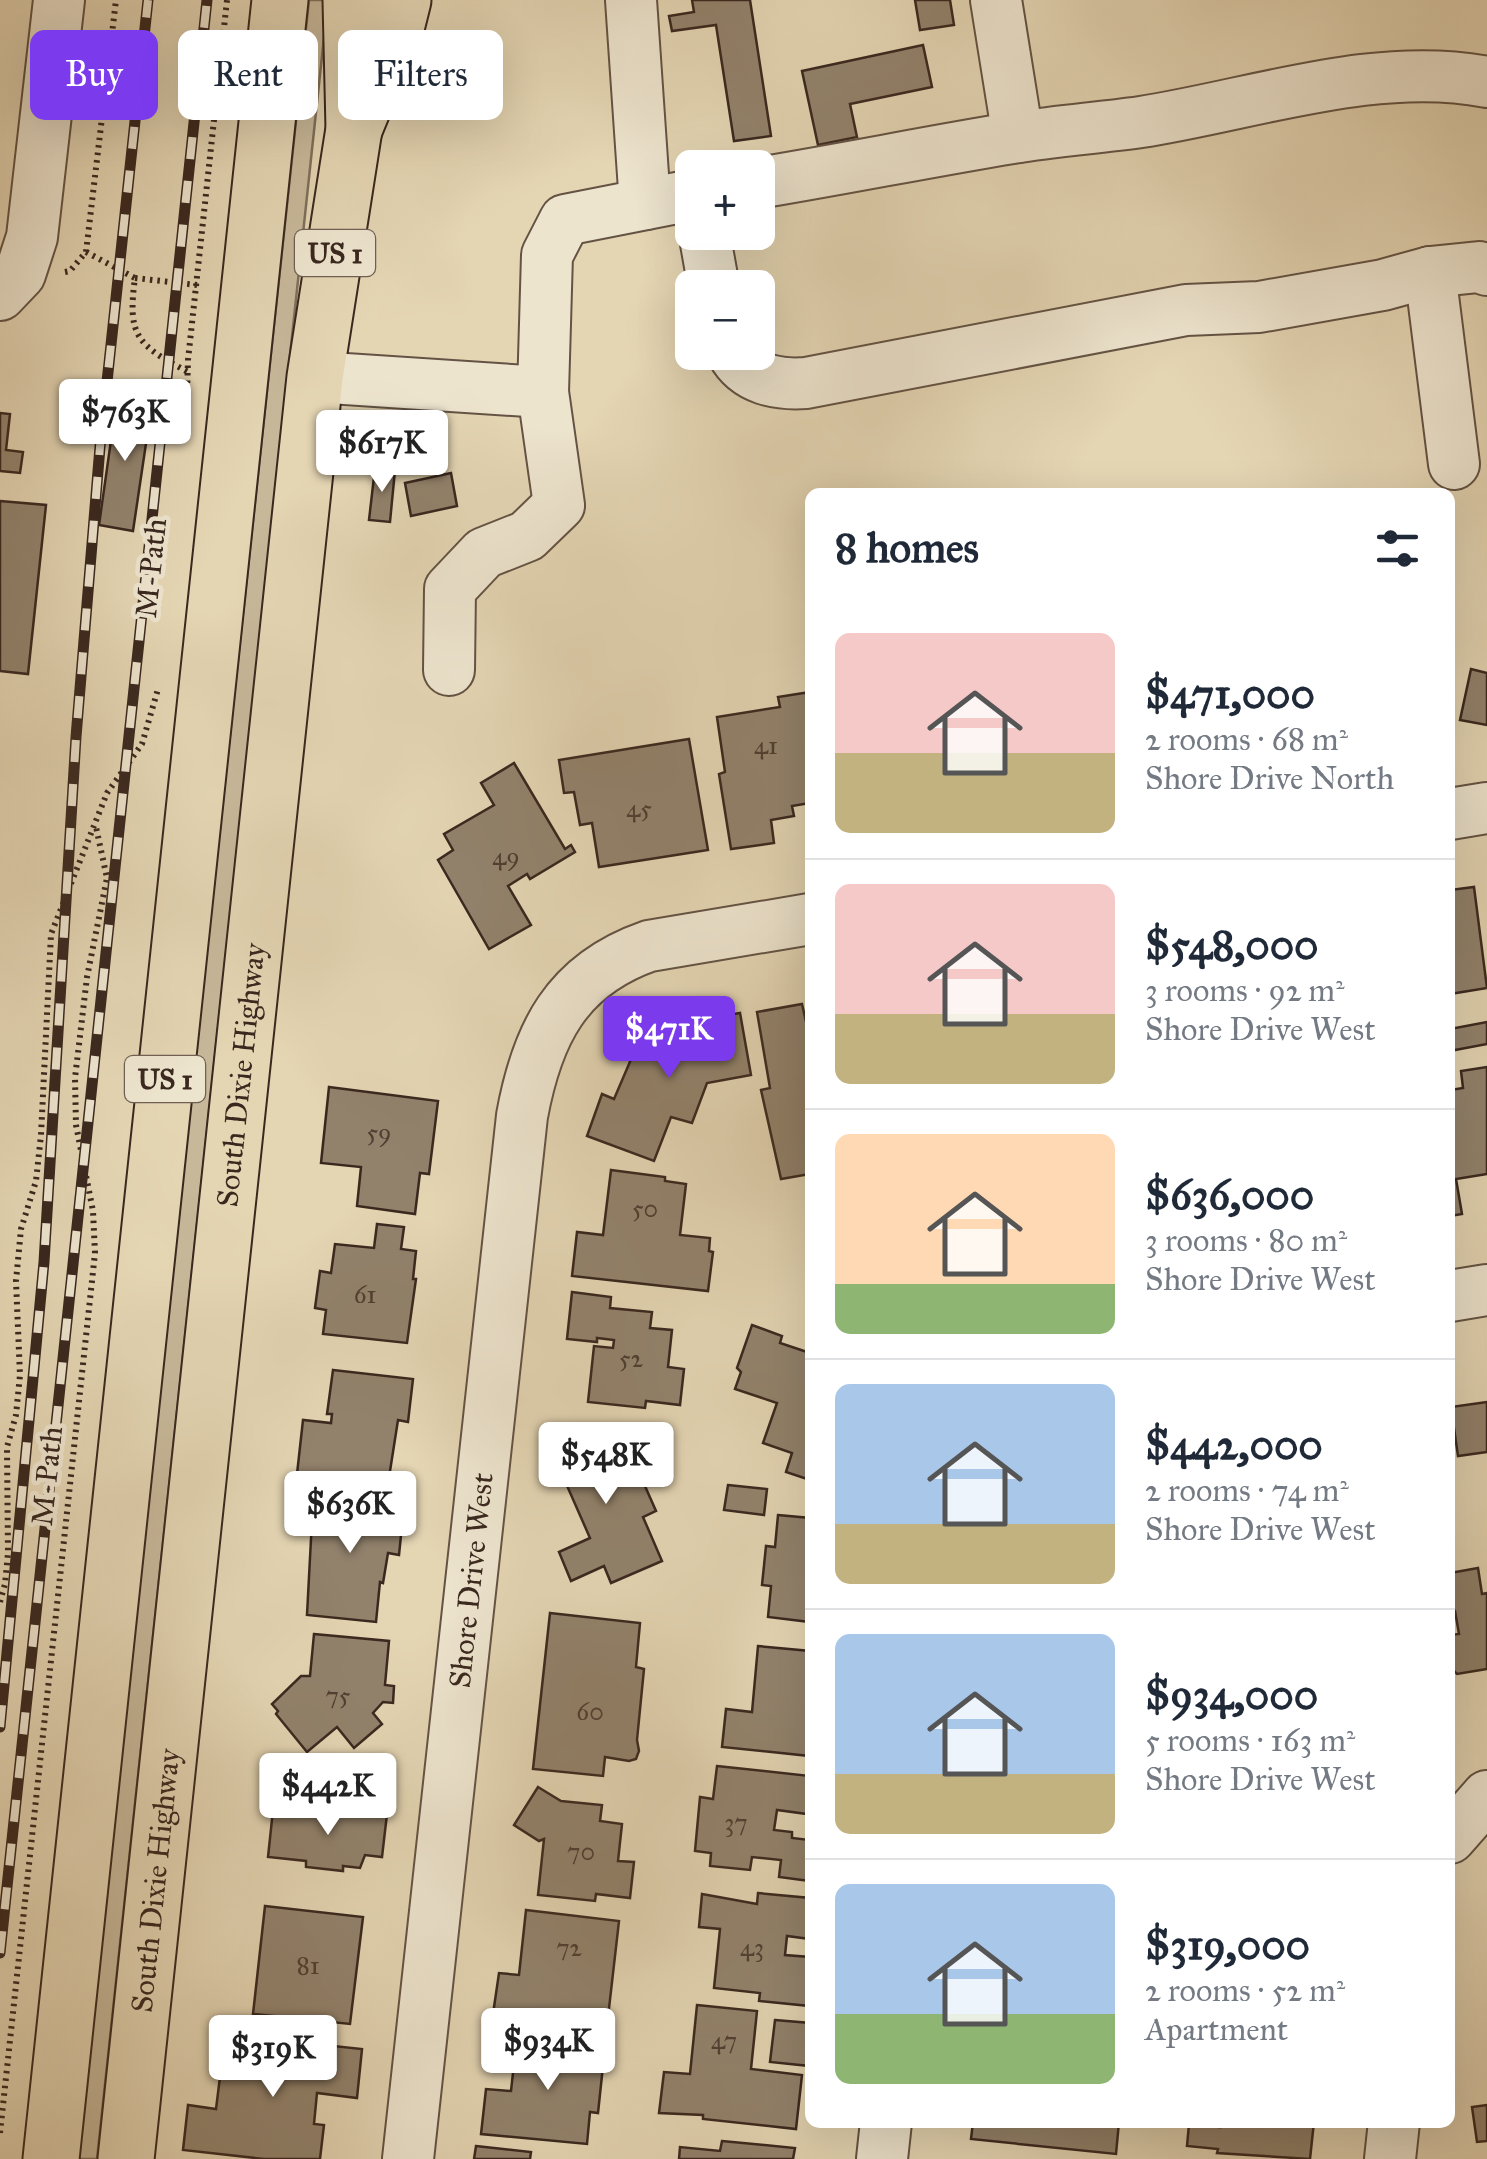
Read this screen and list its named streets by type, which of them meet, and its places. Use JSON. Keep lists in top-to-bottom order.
{
  "streets": {
    "main road": ["US 1", "South Dixie Highway"],
    "street": ["Shore Drive West"],
    "path": ["M-Path"]
  },
  "house_numbers": [
    "41",
    "45",
    "49",
    "59",
    "50",
    "61",
    "52",
    "75",
    "60",
    "37",
    "70",
    "72",
    "43",
    "81",
    "47"
  ],
  "page": {
    "chip": ["Buy", "Rent", "Filters"],
    "map_buttons": ["+", "−"],
    "price": [
      "$763K",
      "$617K",
      "$471K",
      "$548K",
      "$636K",
      "$442K",
      "$934K",
      "$319K"
    ],
    "heading": "8 homes",
    "list": [
      {
        "name": "$471,000",
        "note": "2 rooms · 68 m² · Shore Drive North"
      },
      {
        "name": "$548,000",
        "note": "3 rooms · 92 m² · Shore Drive West"
      },
      {
        "name": "$636,000",
        "note": "3 rooms · 80 m² · Shore Drive West"
      },
      {
        "name": "$442,000",
        "note": "2 rooms · 74 m² · Shore Drive West"
      },
      {
        "name": "$934,000",
        "note": "5 rooms · 163 m² · Shore Drive West"
      },
      {
        "name": "$319,000",
        "note": "2 rooms · 52 m² · Apartment"
      }
    ]
  }
}
